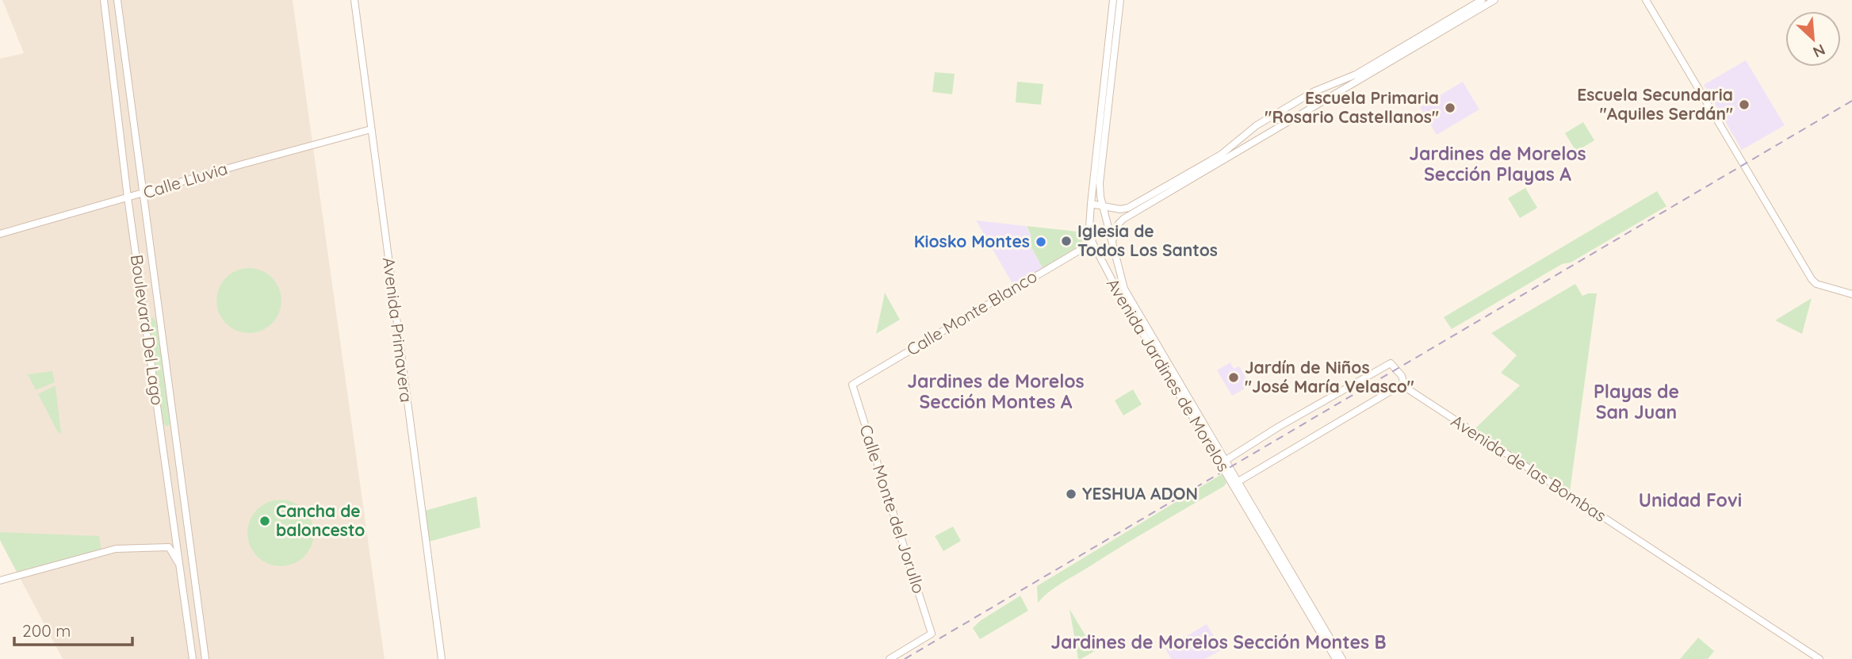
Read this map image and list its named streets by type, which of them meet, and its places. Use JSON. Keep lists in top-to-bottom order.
{
  "streets": {
    "street": [
      "Calle Lluvia",
      "Calle Monte Blanco",
      "Boulevard Del Lago",
      "Avenida Primavera",
      "Avenida Jardines de Morelos",
      "Avenida de las Bombas",
      "Calle Monte del Jorullo"
    ]
  },
  "crossings": [
    ["Calle Lluvia", "Boulevard Del Lago"],
    ["Calle Lluvia", "Avenida Primavera"],
    ["Calle Monte Blanco", "Avenida Jardines de Morelos"],
    ["Calle Monte Blanco", "Calle Monte del Jorullo"]
  ],
  "districts": [
    "Jardines de Morelos Sección Playas A",
    "Jardines de Morelos Sección Montes A",
    "Playas de San Juan",
    "Unidad Fovi",
    "Jardines de Morelos Sección Montes B"
  ],
  "places": [
    "Escuela Secundaria \"Aquiles Serdán\"",
    "Escuela Primaria \"Rosario Castellanos\"",
    "Iglesia de Todos Los Santos",
    "Kiosko Montes",
    "Jardín de Niños \"José María Velasco\"",
    "YESHUA ADON",
    "Cancha de baloncesto"
  ],
  "scale_bar": "200 m",
  "north": "bottom right"
}
